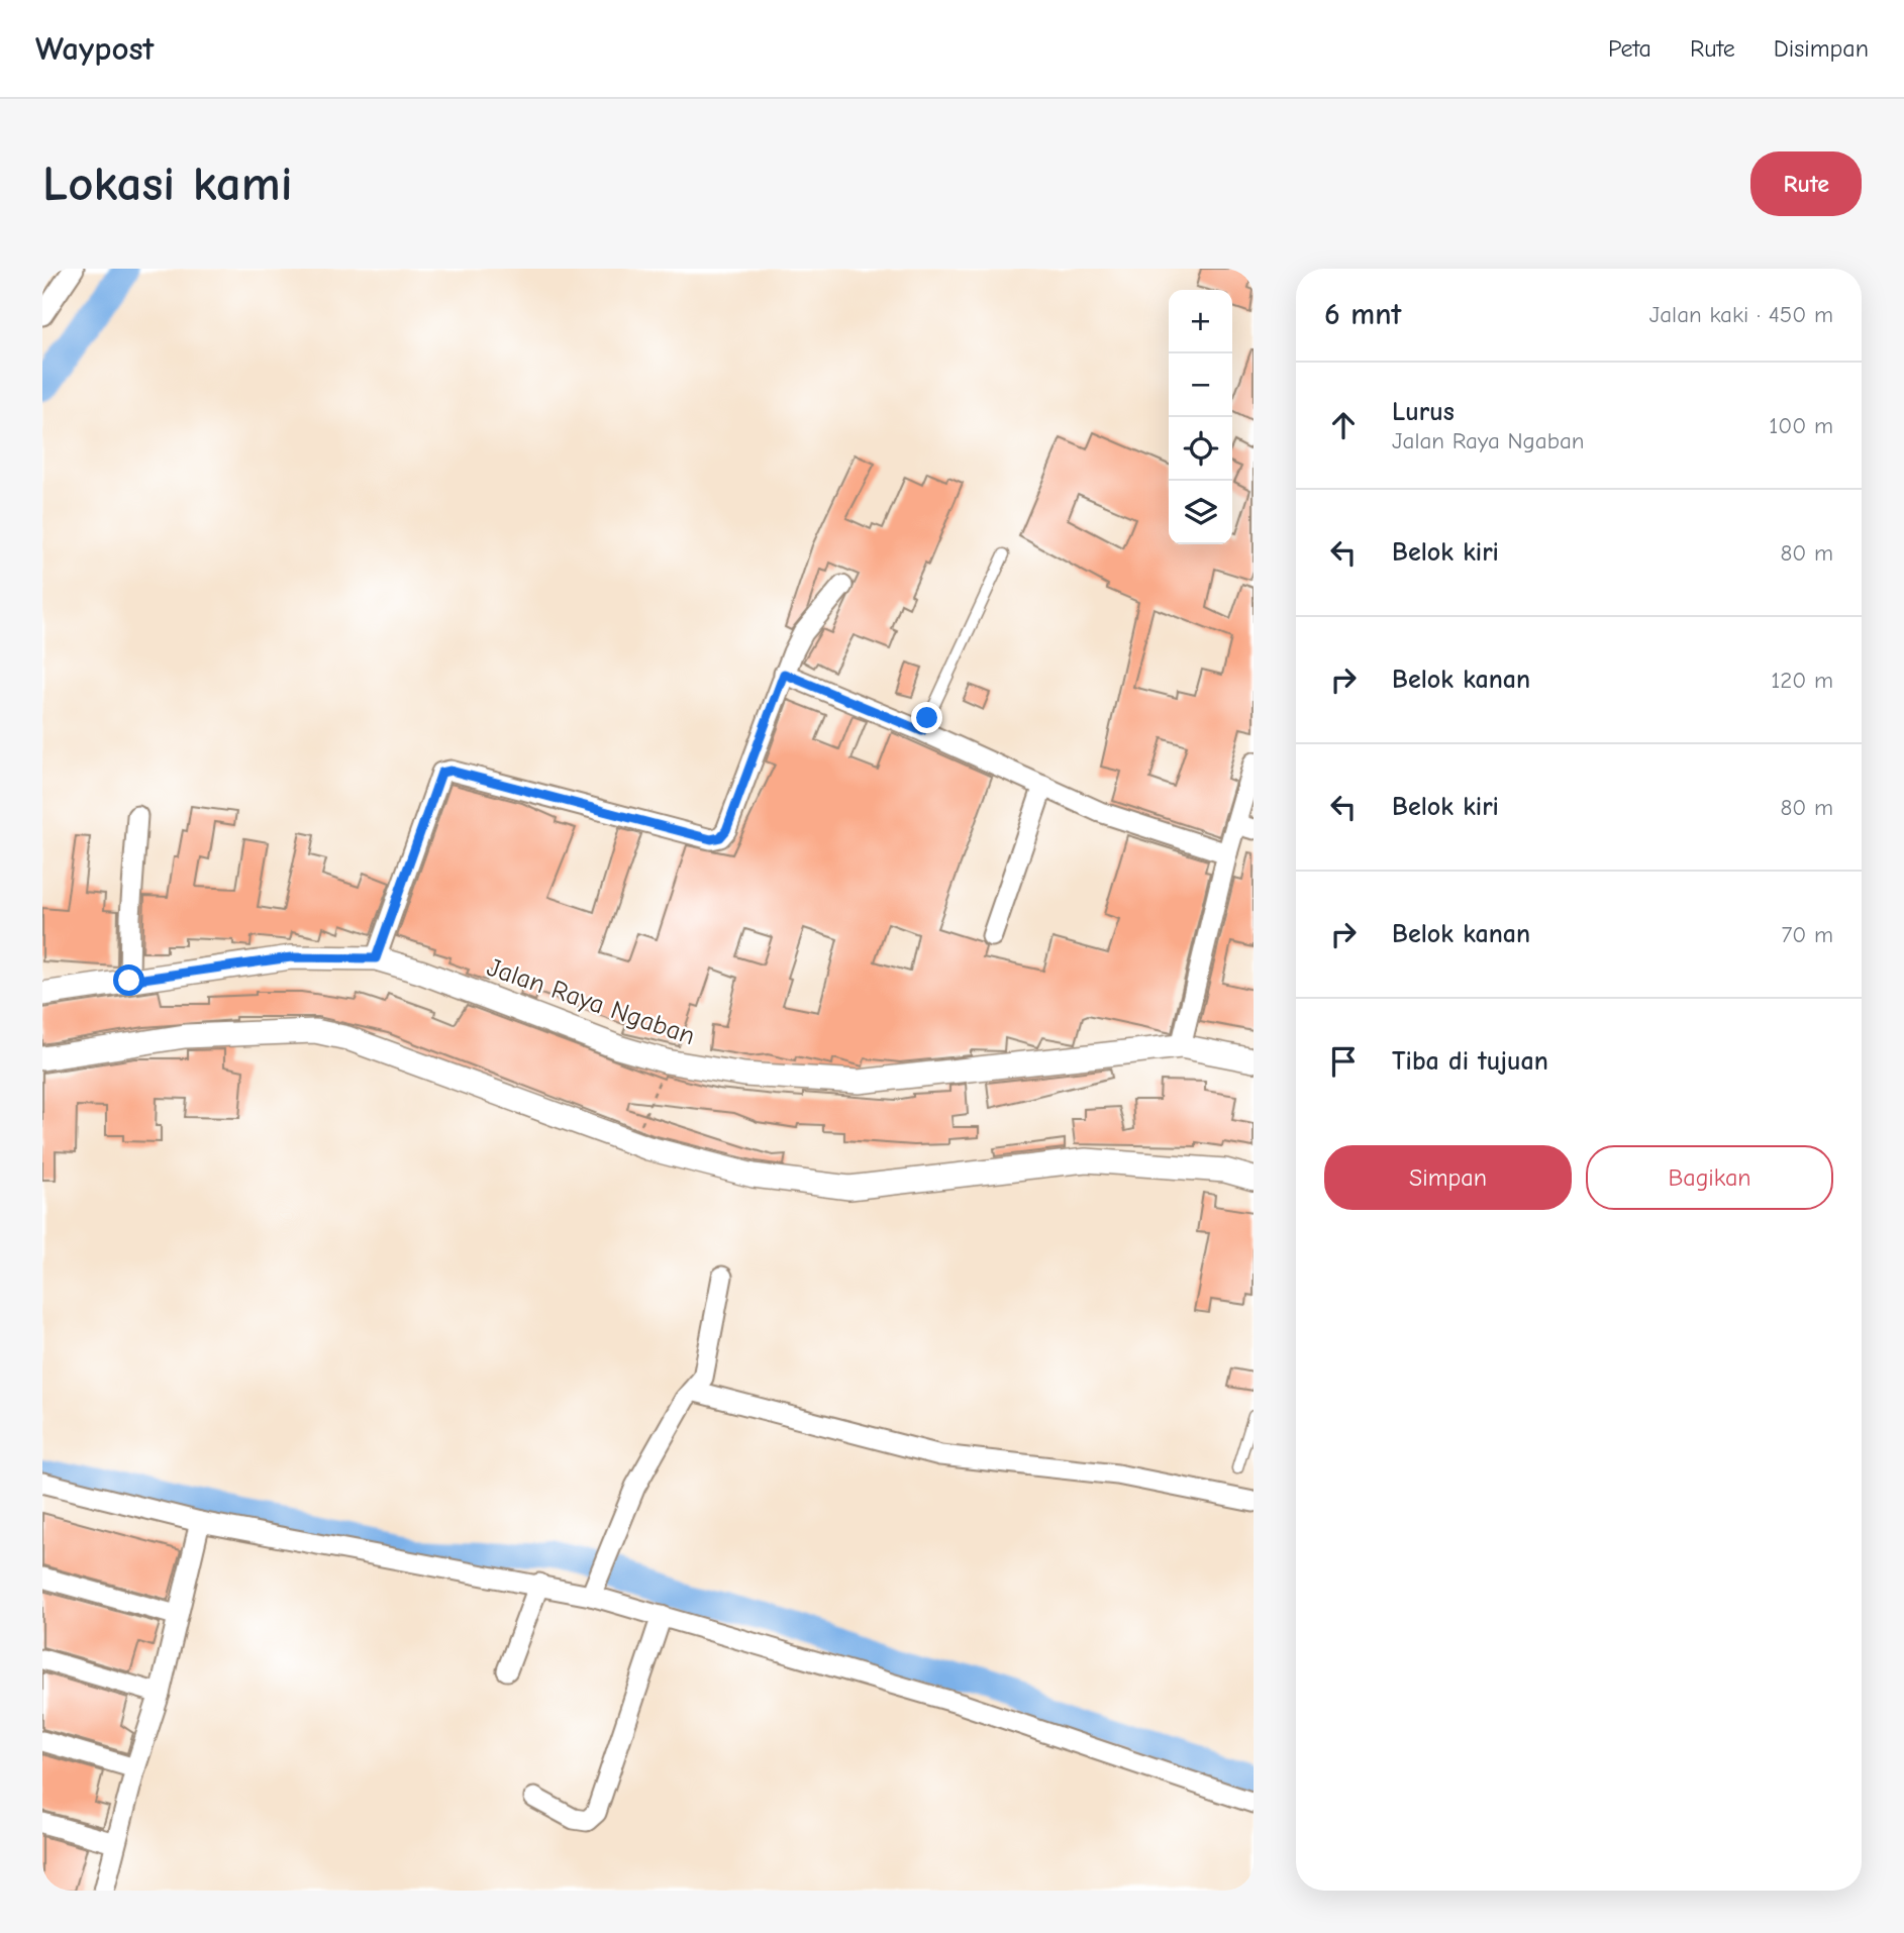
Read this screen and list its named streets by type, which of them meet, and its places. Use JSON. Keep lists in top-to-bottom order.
{
  "streets": {
    "street": ["Jalan Raya Ngaban"]
  },
  "page": {
    "header": "Waypost",
    "nav": ["Peta", "Rute", "Disimpan"],
    "buttons": [
      "Rute",
      ["Simpan", "Bagikan"]
    ],
    "title": "Lokasi kami",
    "heading": ["6 mnt", "Jalan kaki · 450 m"],
    "map_buttons": ["+", "−"],
    "list": [
      ["Lurus", "Jalan Raya Ngaban", "100 m"],
      ["Belok kiri", "80 m"],
      ["Belok kanan", "120 m"],
      ["Belok kiri", "80 m"],
      ["Belok kanan", "70 m"],
      "Tiba di tujuan"
    ]
  }
}
